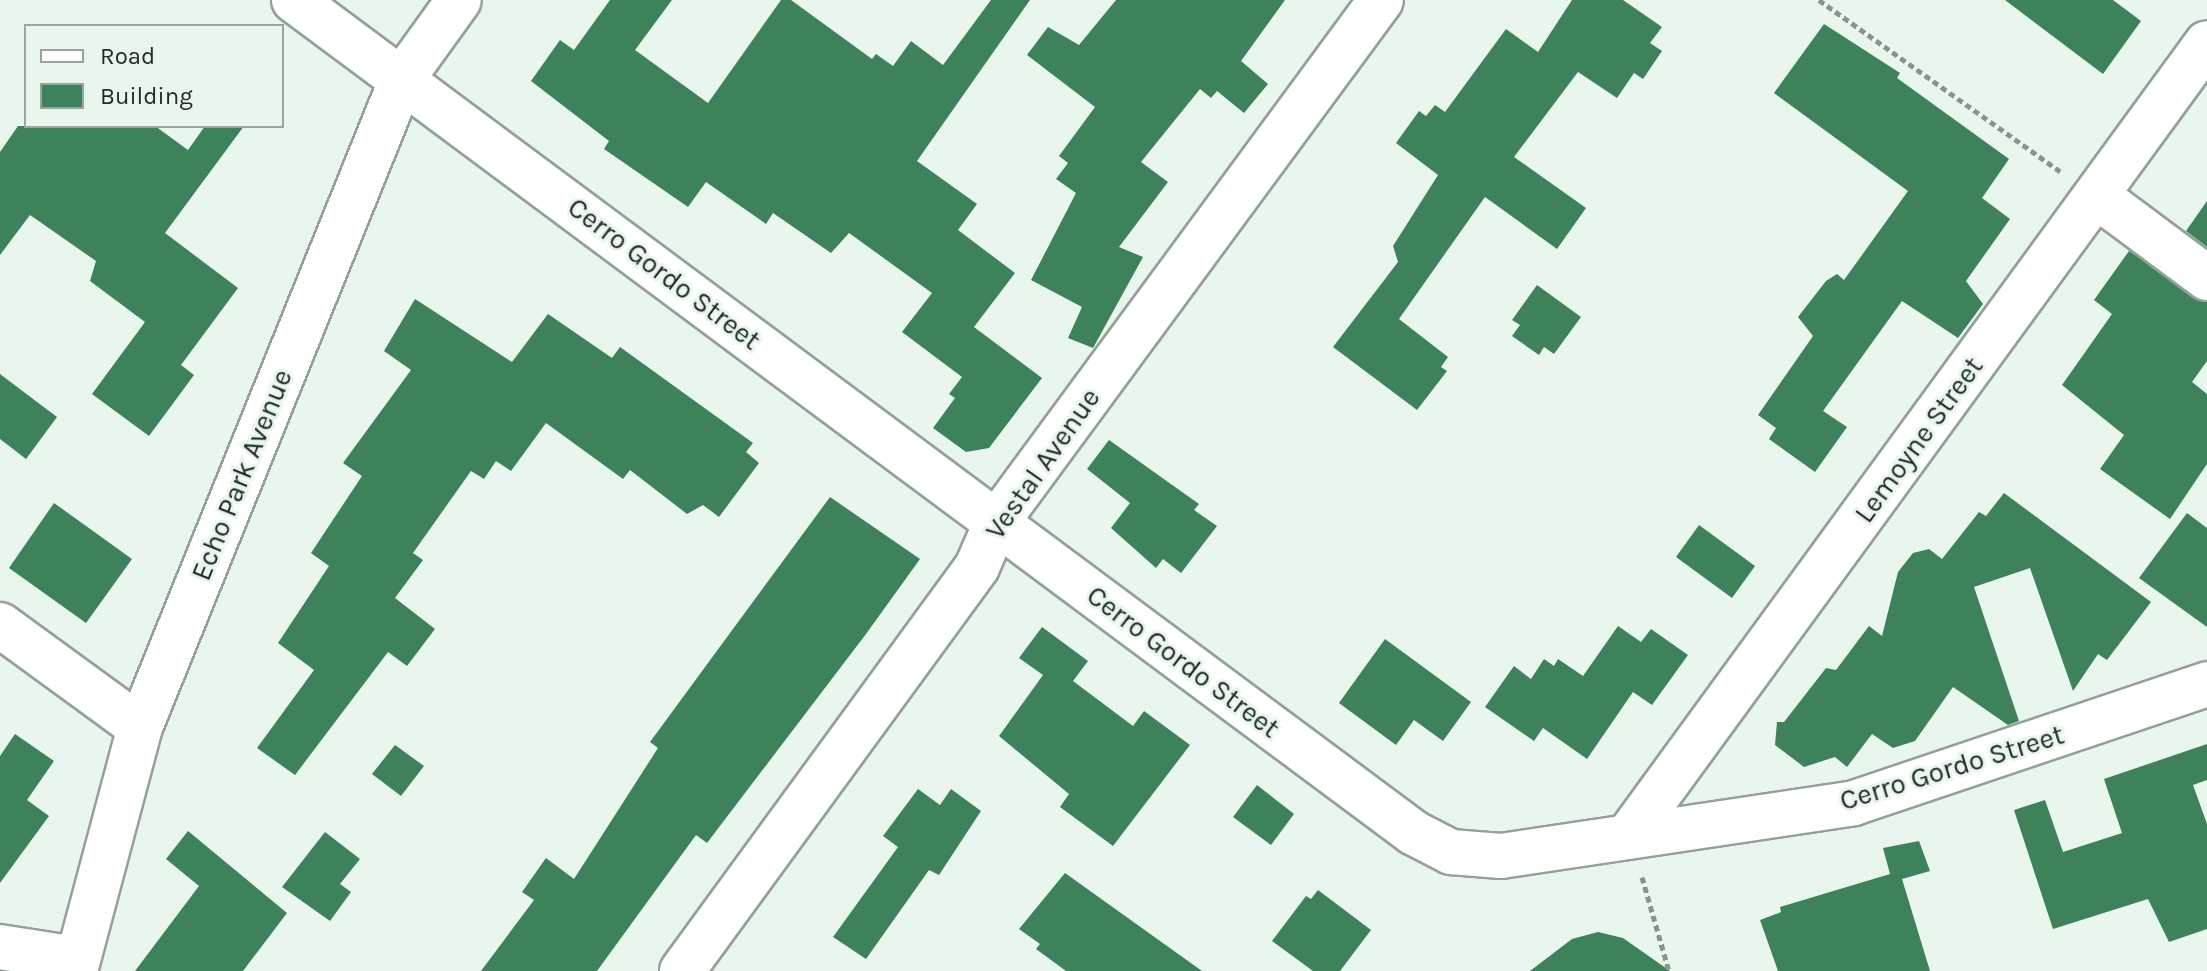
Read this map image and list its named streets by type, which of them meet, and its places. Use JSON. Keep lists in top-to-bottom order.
{
  "streets": {
    "street": [
      "Cerro Gordo Street",
      "Lemoyne Street",
      "Vestal Avenue",
      "Echo Park Avenue"
    ]
  },
  "crossings": [
    ["Cerro Gordo Street", "Lemoyne Street"],
    ["Cerro Gordo Street", "Vestal Avenue"],
    ["Cerro Gordo Street", "Echo Park Avenue"]
  ],
  "legend": ["Road", "Building"]
}
